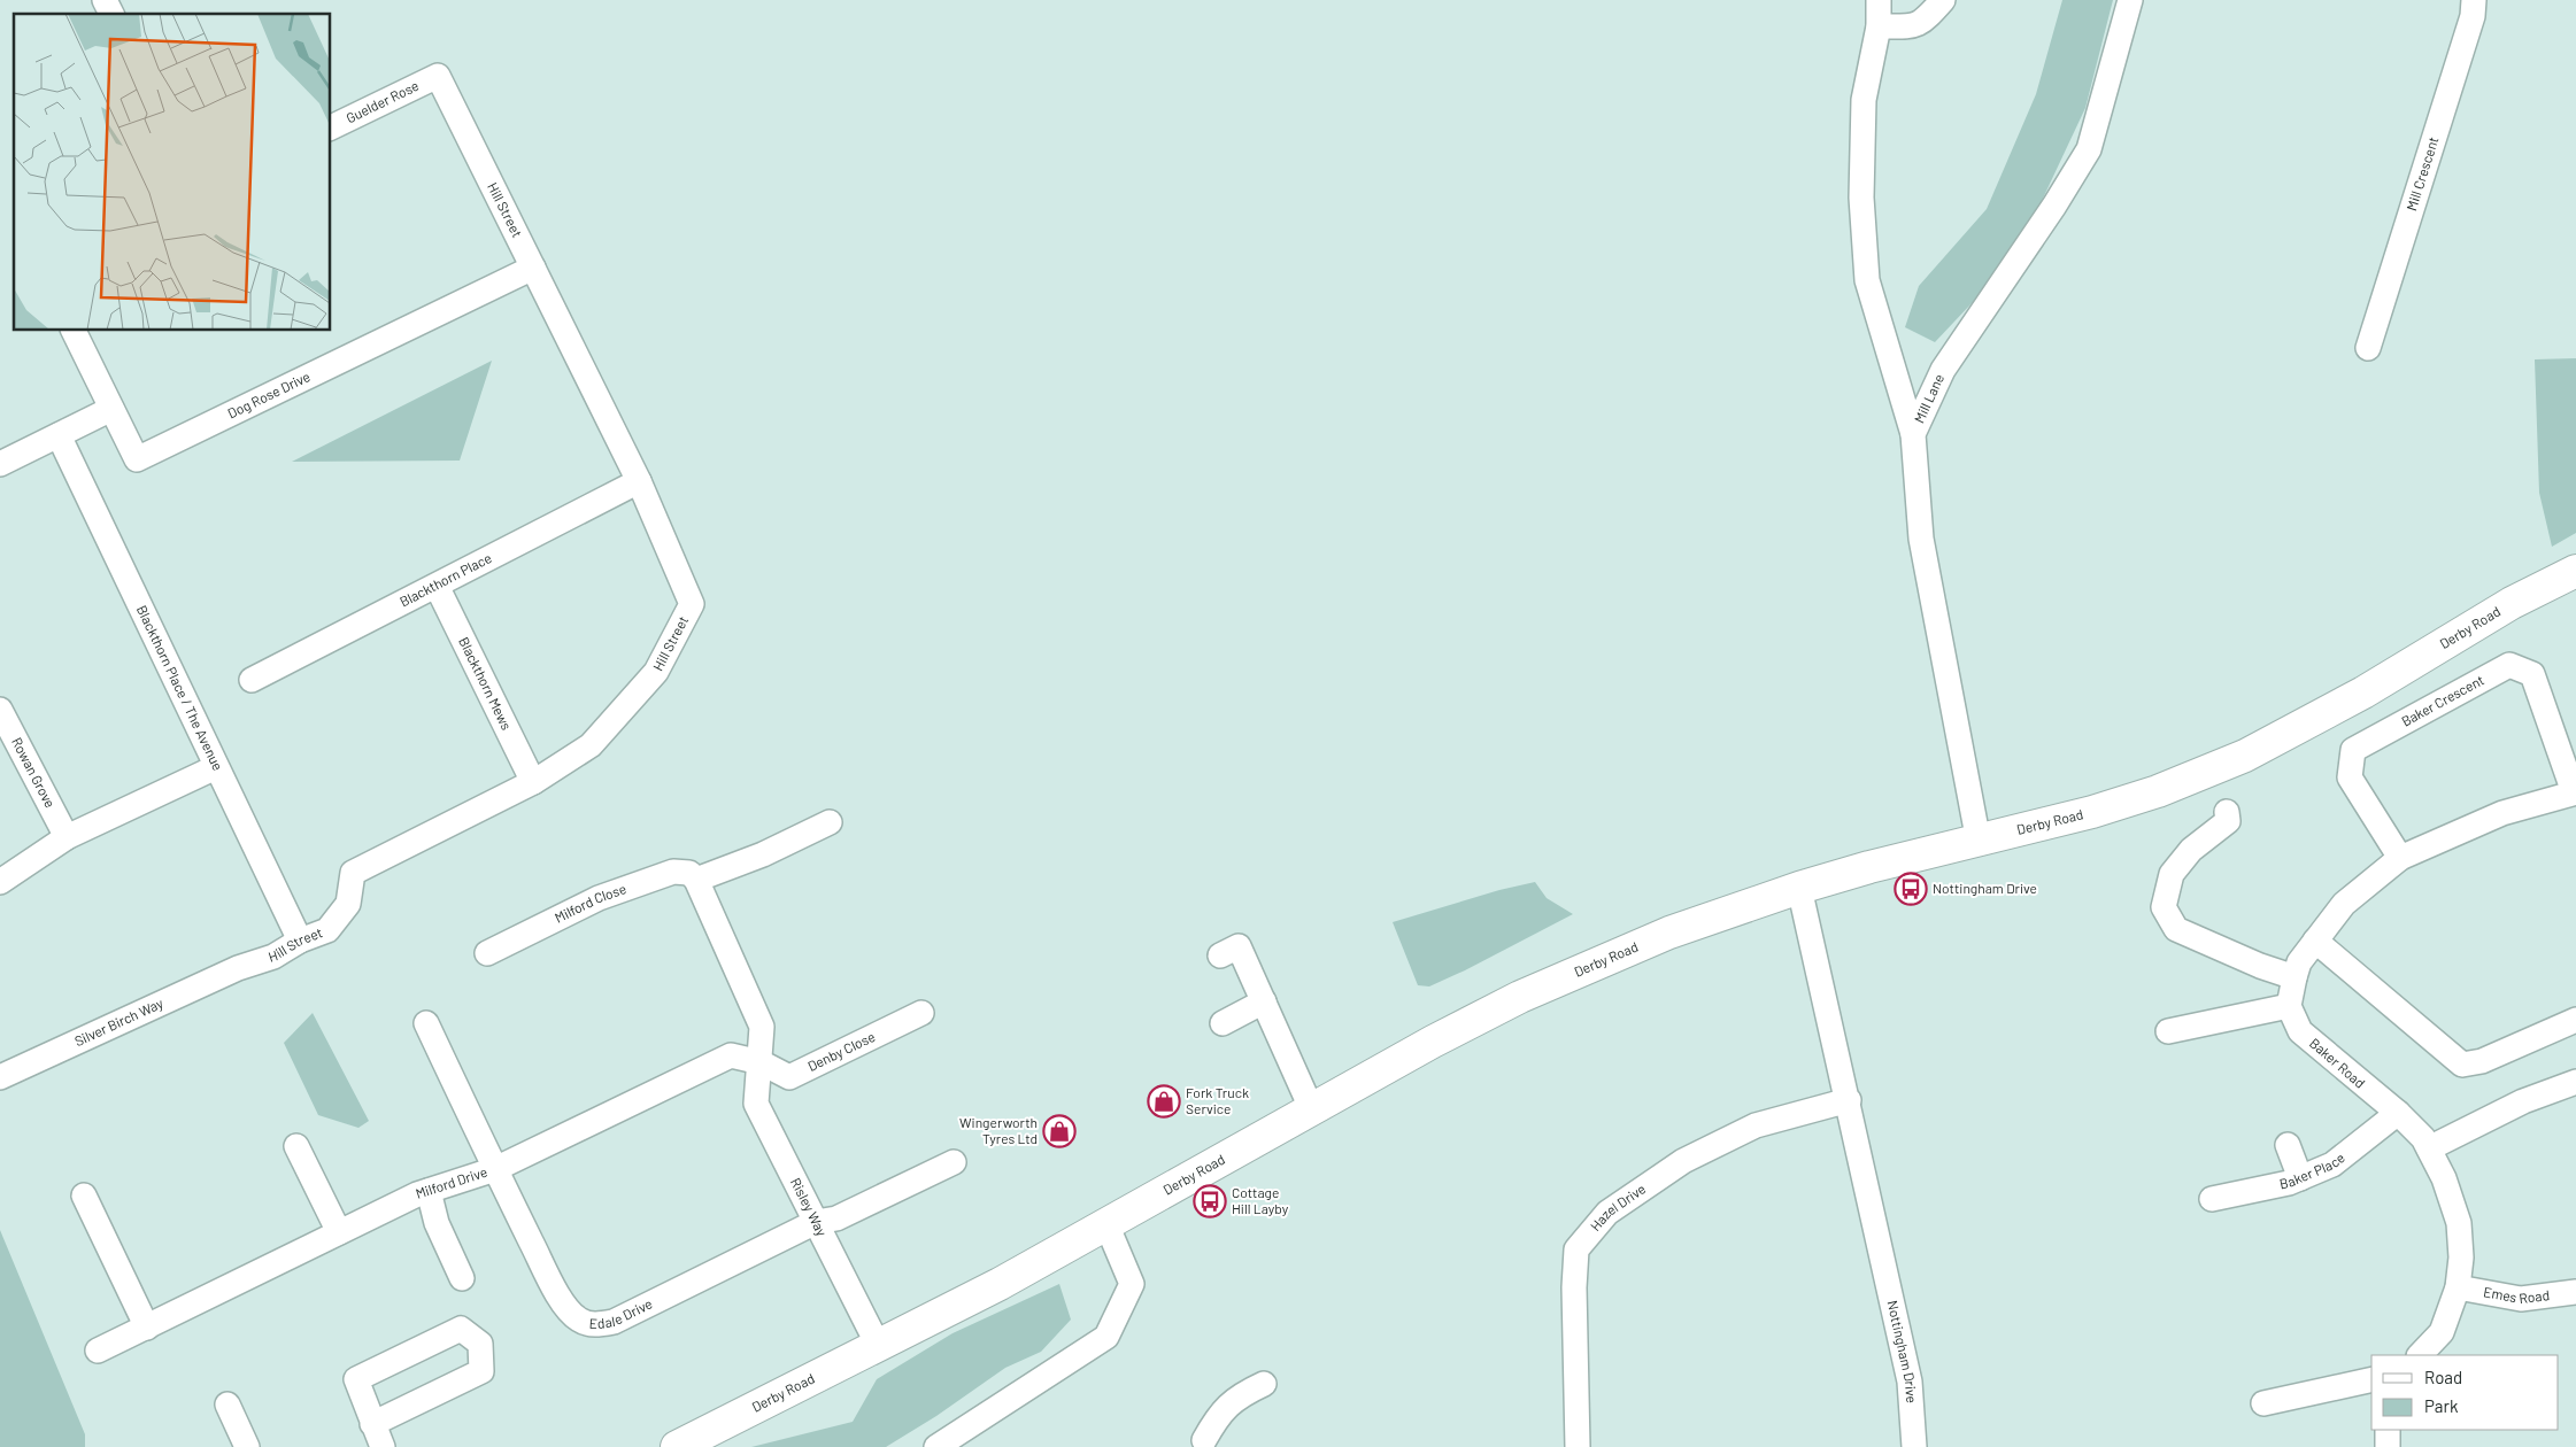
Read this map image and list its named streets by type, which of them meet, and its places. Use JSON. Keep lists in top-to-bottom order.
{
  "streets": {
    "highway": ["Derby Road"],
    "street": [
      "Guelder Rose",
      "Mill Crescent",
      "Hill Street",
      "Dog Rose Drive",
      "Mill Lane",
      "Blackthorn Place",
      "Blackthorn Mews",
      "Blackthorn Place / The Avenue",
      "Baker Crescent",
      "Rowan Grove",
      "Milford Close",
      "Silver Birch Way",
      "Denby Close",
      "Baker Road",
      "Baker Place",
      "Milford Drive",
      "Risley Way",
      "Hazel Drive",
      "Emes Road",
      "Edale Drive",
      "Nottingham Drive"
    ]
  },
  "crossings": [
    ["Guelder Rose", "Hill Street"],
    ["Hill Street", "Dog Rose Drive"],
    ["Hill Street", "Blackthorn Place"],
    ["Hill Street", "Blackthorn Mews"],
    ["Hill Street", "Blackthorn Place / The Avenue"],
    ["Hill Street", "Silver Birch Way"],
    ["Mill Lane", "Derby Road"],
    ["Blackthorn Place", "Blackthorn Mews"],
    ["Derby Road", "Risley Way"],
    ["Derby Road", "Nottingham Drive"],
    ["Denby Close", "Milford Drive"],
    ["Denby Close", "Risley Way"],
    ["Baker Road", "Baker Place"],
    ["Baker Road", "Emes Road"],
    ["Milford Drive", "Risley Way"],
    ["Milford Drive", "Edale Drive"],
    ["Risley Way", "Edale Drive"],
    ["Hazel Drive", "Nottingham Drive"]
  ],
  "places": {
    "bus stop": ["Nottingham Drive", "Cottage Hill Layby"],
    "shop": ["Fork Truck Service", "Wingerworth Tyres Ltd"]
  },
  "legend": ["Road", "Park"]
}
